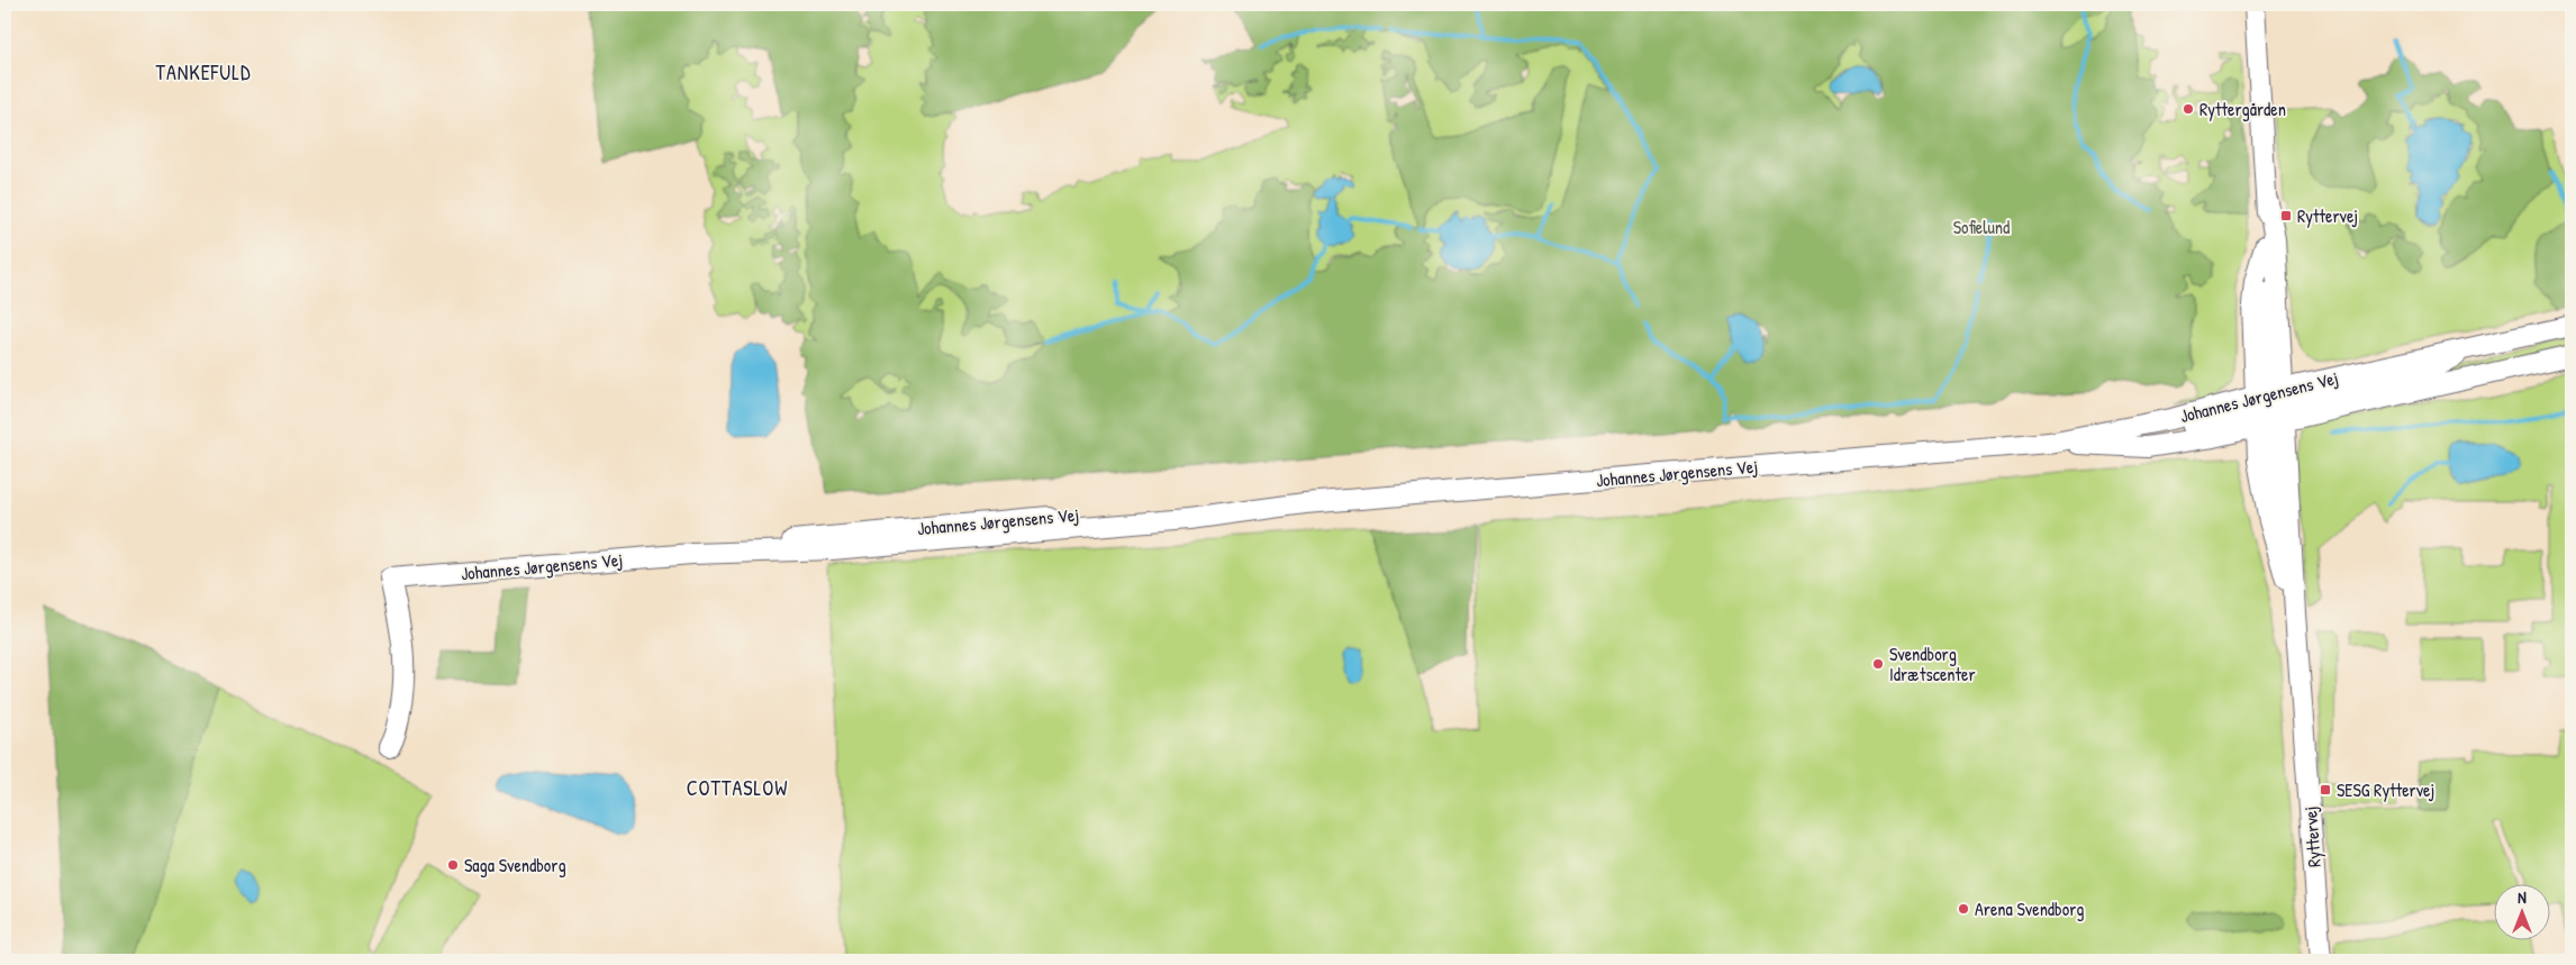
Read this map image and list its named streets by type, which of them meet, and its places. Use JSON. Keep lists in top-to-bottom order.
{
  "streets": {
    "street": ["Johannes Jørgensens Vej", "Ryttervej"]
  },
  "crossings": [
    ["Johannes Jørgensens Vej", "Ryttervej"]
  ],
  "districts": ["TANKEFULD", "COTTASLOW"],
  "parks": ["Sofielund"],
  "places": {
    "other": [
      "Ryttergården",
      "Svendborg Idrætscenter",
      "Saga Svendborg",
      "Arena Svendborg"
    ],
    "transit": ["Ryttervej", "SESG Ryttervej"]
  },
  "north": "top"
}
